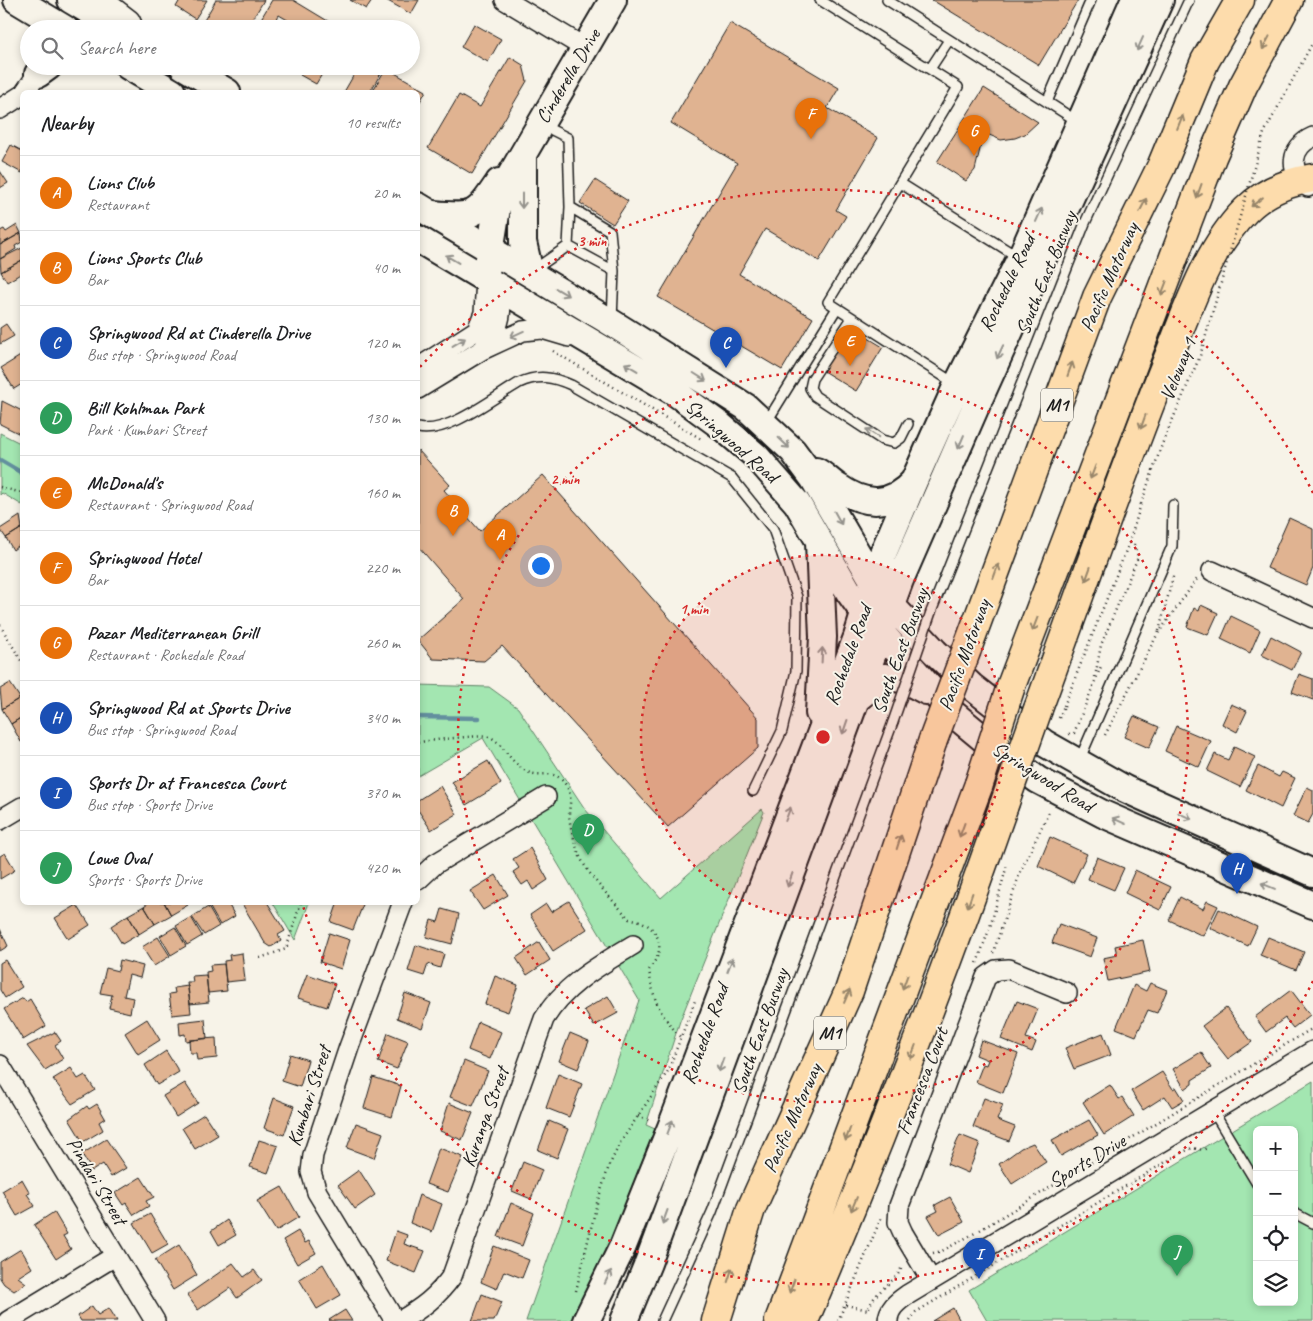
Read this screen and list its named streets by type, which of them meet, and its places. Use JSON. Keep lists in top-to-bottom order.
{
  "streets": {
    "highway": ["Pacific Motorway", "M1"],
    "main road": ["Cinderella Drive", "Rochedale Road", "Springwood Road"],
    "street": [
      "Francesca Court",
      "Kumbari Street",
      "Kuranga Street",
      "Sports Drive",
      "Pindari Street"
    ],
    "lane": ["South East Busway"],
    "path": ["Veloway 1"]
  },
  "crossings": [
    ["Rochedale Road", "Springwood Road"],
    ["Francesca Court", "Sports Drive"]
  ],
  "page": {
    "search": "Search here",
    "heading": ["Nearby", "10 results"],
    "pins": [
      "F",
      "G",
      "E",
      "C",
      "B",
      "A",
      "D",
      "H",
      "J",
      "I"
    ],
    "list": [
      {
        "mark": "A",
        "name": "Lions Club",
        "note": "Restaurant",
        "value": "20 m"
      },
      {
        "mark": "B",
        "name": "Lions Sports Club",
        "note": "Bar",
        "value": "40 m"
      },
      {
        "mark": "C",
        "name": "Springwood Rd at Cinderella Drive",
        "note": "Bus stop · Springwood Road",
        "value": "120 m"
      },
      {
        "mark": "D",
        "name": "Bill Kohlman Park",
        "note": "Park · Kumbari Street",
        "value": "130 m"
      },
      {
        "mark": "E",
        "name": "McDonald's",
        "note": "Restaurant · Springwood Road",
        "value": "160 m"
      },
      {
        "mark": "F",
        "name": "Springwood Hotel",
        "note": "Bar",
        "value": "220 m"
      },
      {
        "mark": "G",
        "name": "Pazar Mediterranean Grill",
        "note": "Restaurant · Rochedale Road",
        "value": "260 m"
      },
      {
        "mark": "H",
        "name": "Springwood Rd at Sports Drive",
        "note": "Bus stop · Springwood Road",
        "value": "340 m"
      },
      {
        "mark": "I",
        "name": "Sports Dr at Francesca Court",
        "note": "Bus stop · Sports Drive",
        "value": "370 m"
      },
      {
        "mark": "J",
        "name": "Lowe Oval",
        "note": "Sports · Sports Drive",
        "value": "420 m"
      }
    ],
    "map_buttons": ["+", "−"]
  },
  "rings": ["3 min", "2 min", "1 min"]
}
